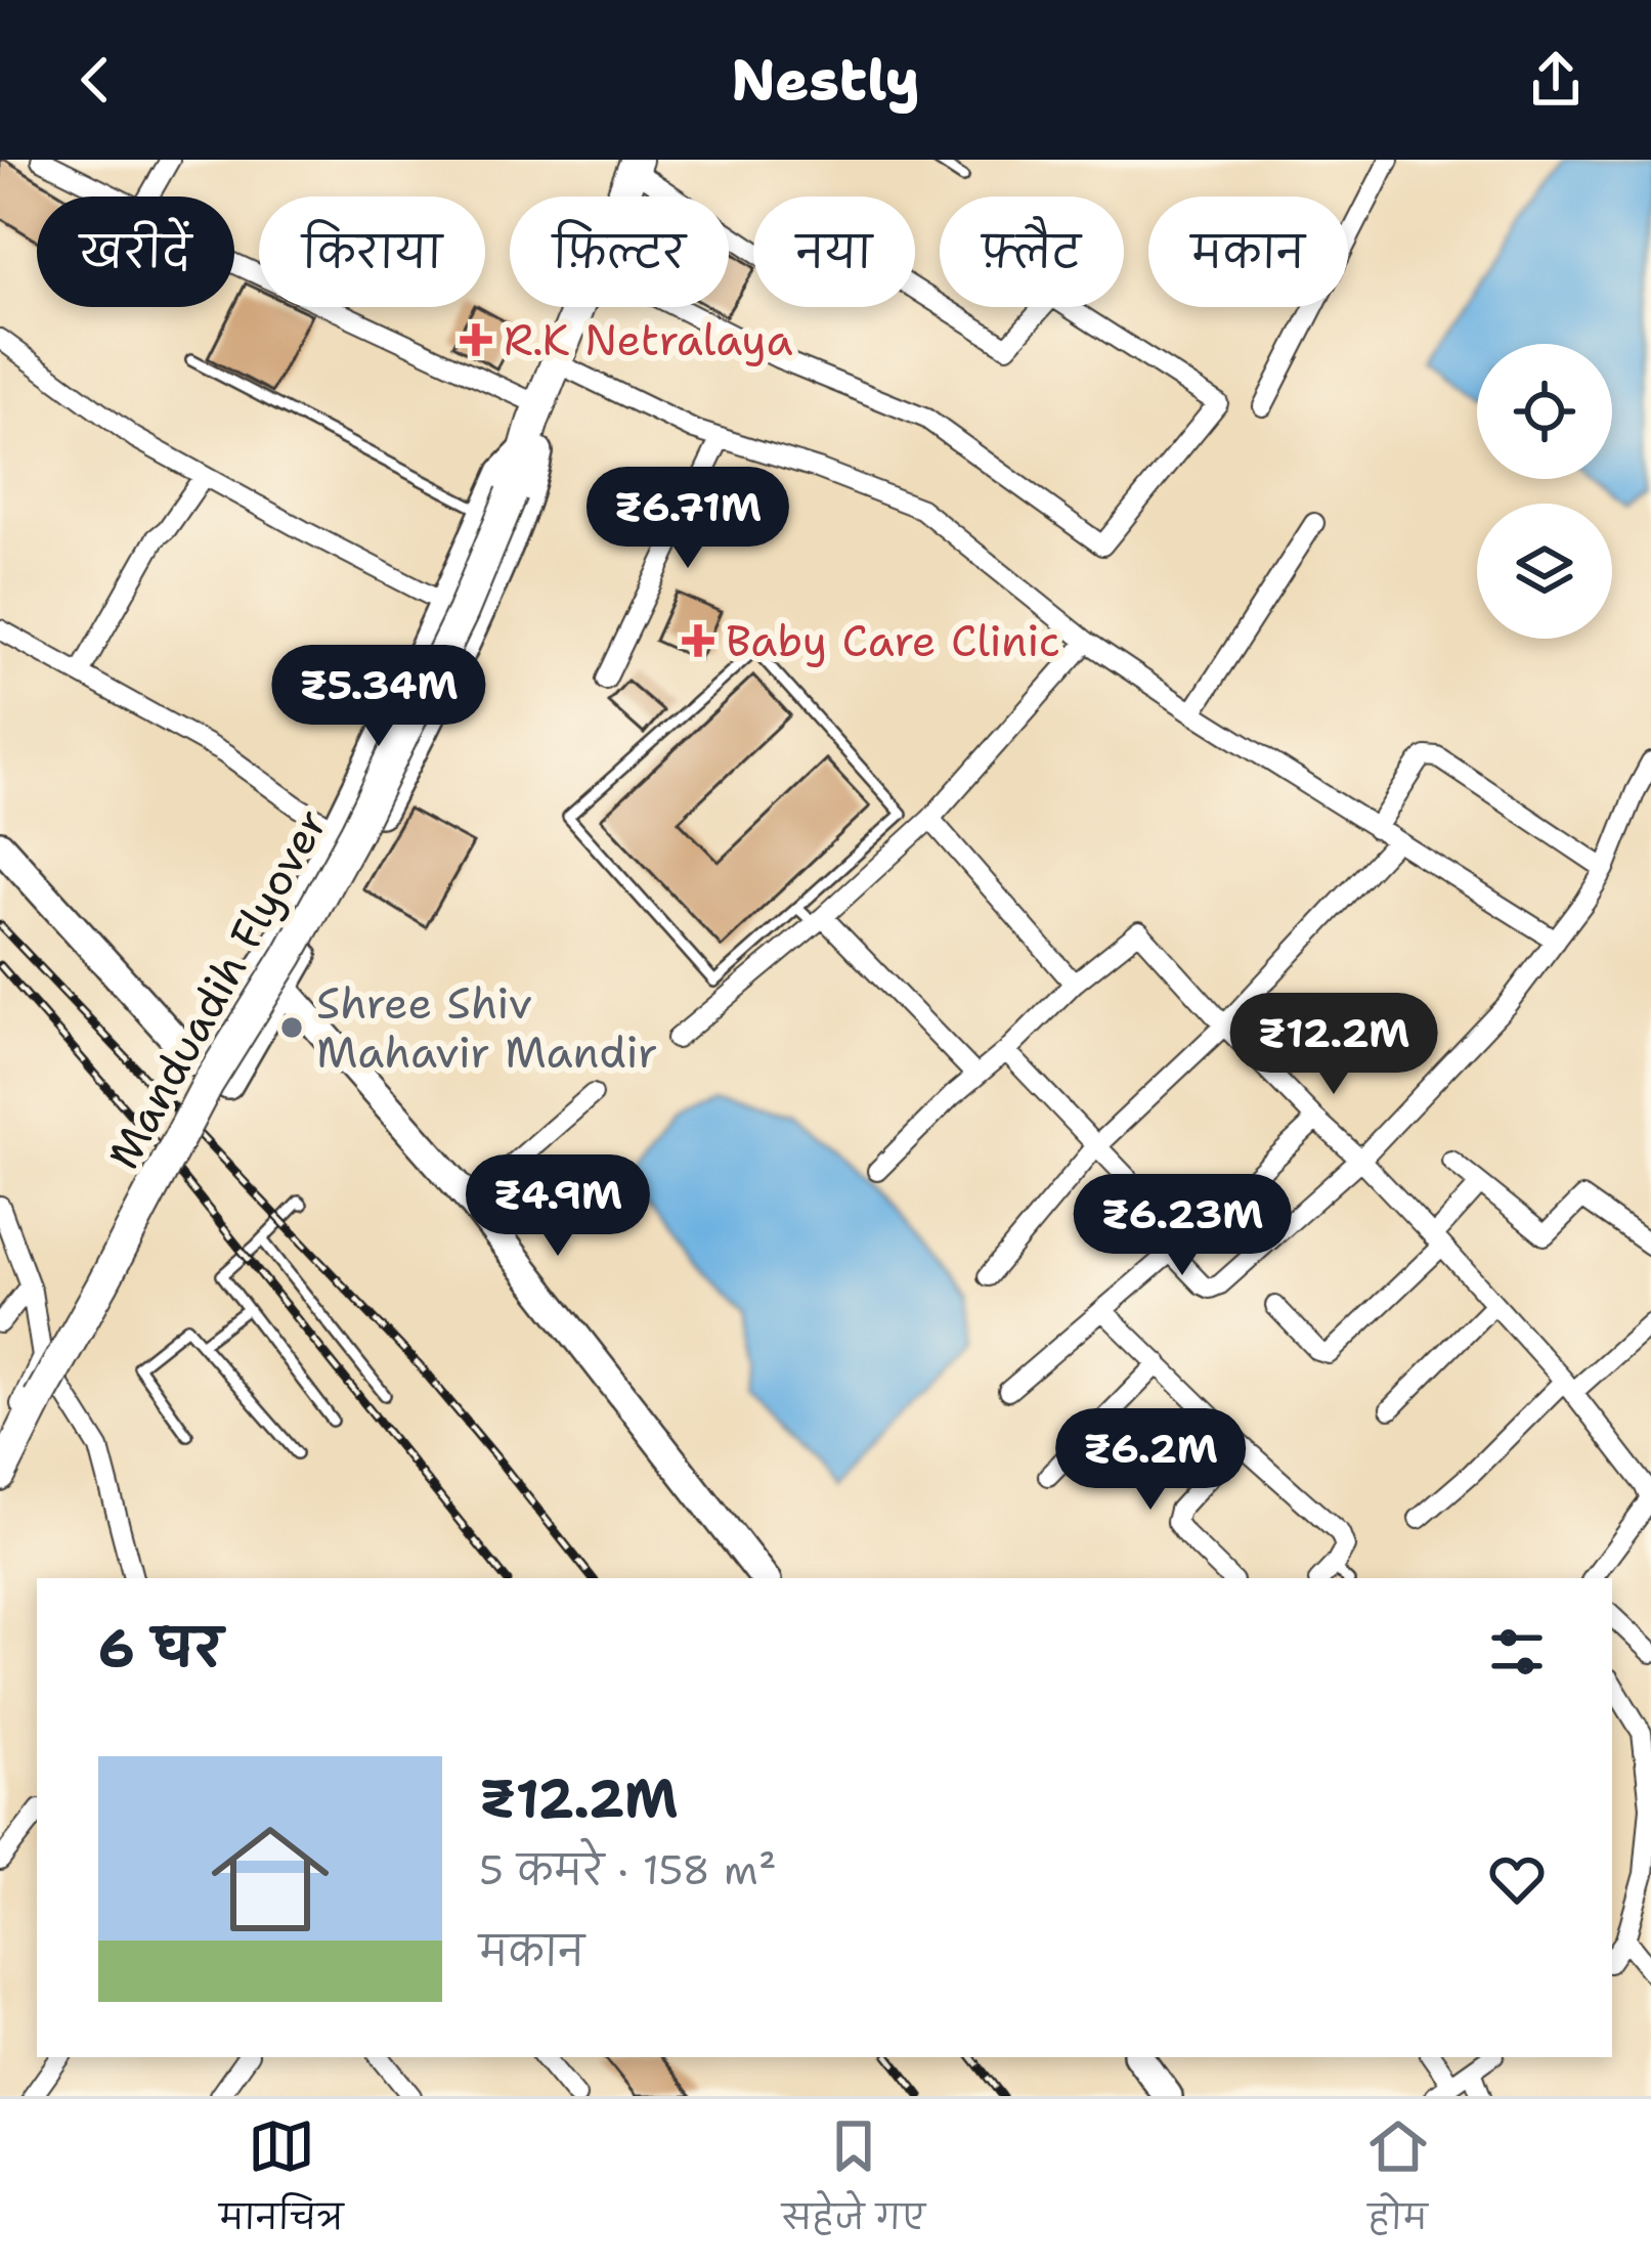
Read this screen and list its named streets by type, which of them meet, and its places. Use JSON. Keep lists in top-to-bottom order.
{
  "streets": {
    "main road": ["Manduadih Flyover"]
  },
  "places": {
    "health": ["R.K Netralaya", "Baby Care Clinic"],
    "other": ["Shree Shiv Mahavir Mandir"]
  },
  "page": {
    "header": "Nestly",
    "chip": [
      "खरीदें",
      "किराया",
      "फ़िल्टर",
      "नया",
      "फ़्लैट",
      "मकान"
    ],
    "price": [
      "₹6.71M",
      "₹5.34M",
      "₹12.2M",
      "₹4.9M",
      "₹6.23M",
      "₹6.2M"
    ],
    "heading": "6 घर",
    "list": [
      {
        "name": "₹12.2M",
        "note": "5 कमरे · 158 m² · मकान"
      }
    ],
    "tabs": ["मानचित्र", "सहेजे गए", "होम"]
  }
}
